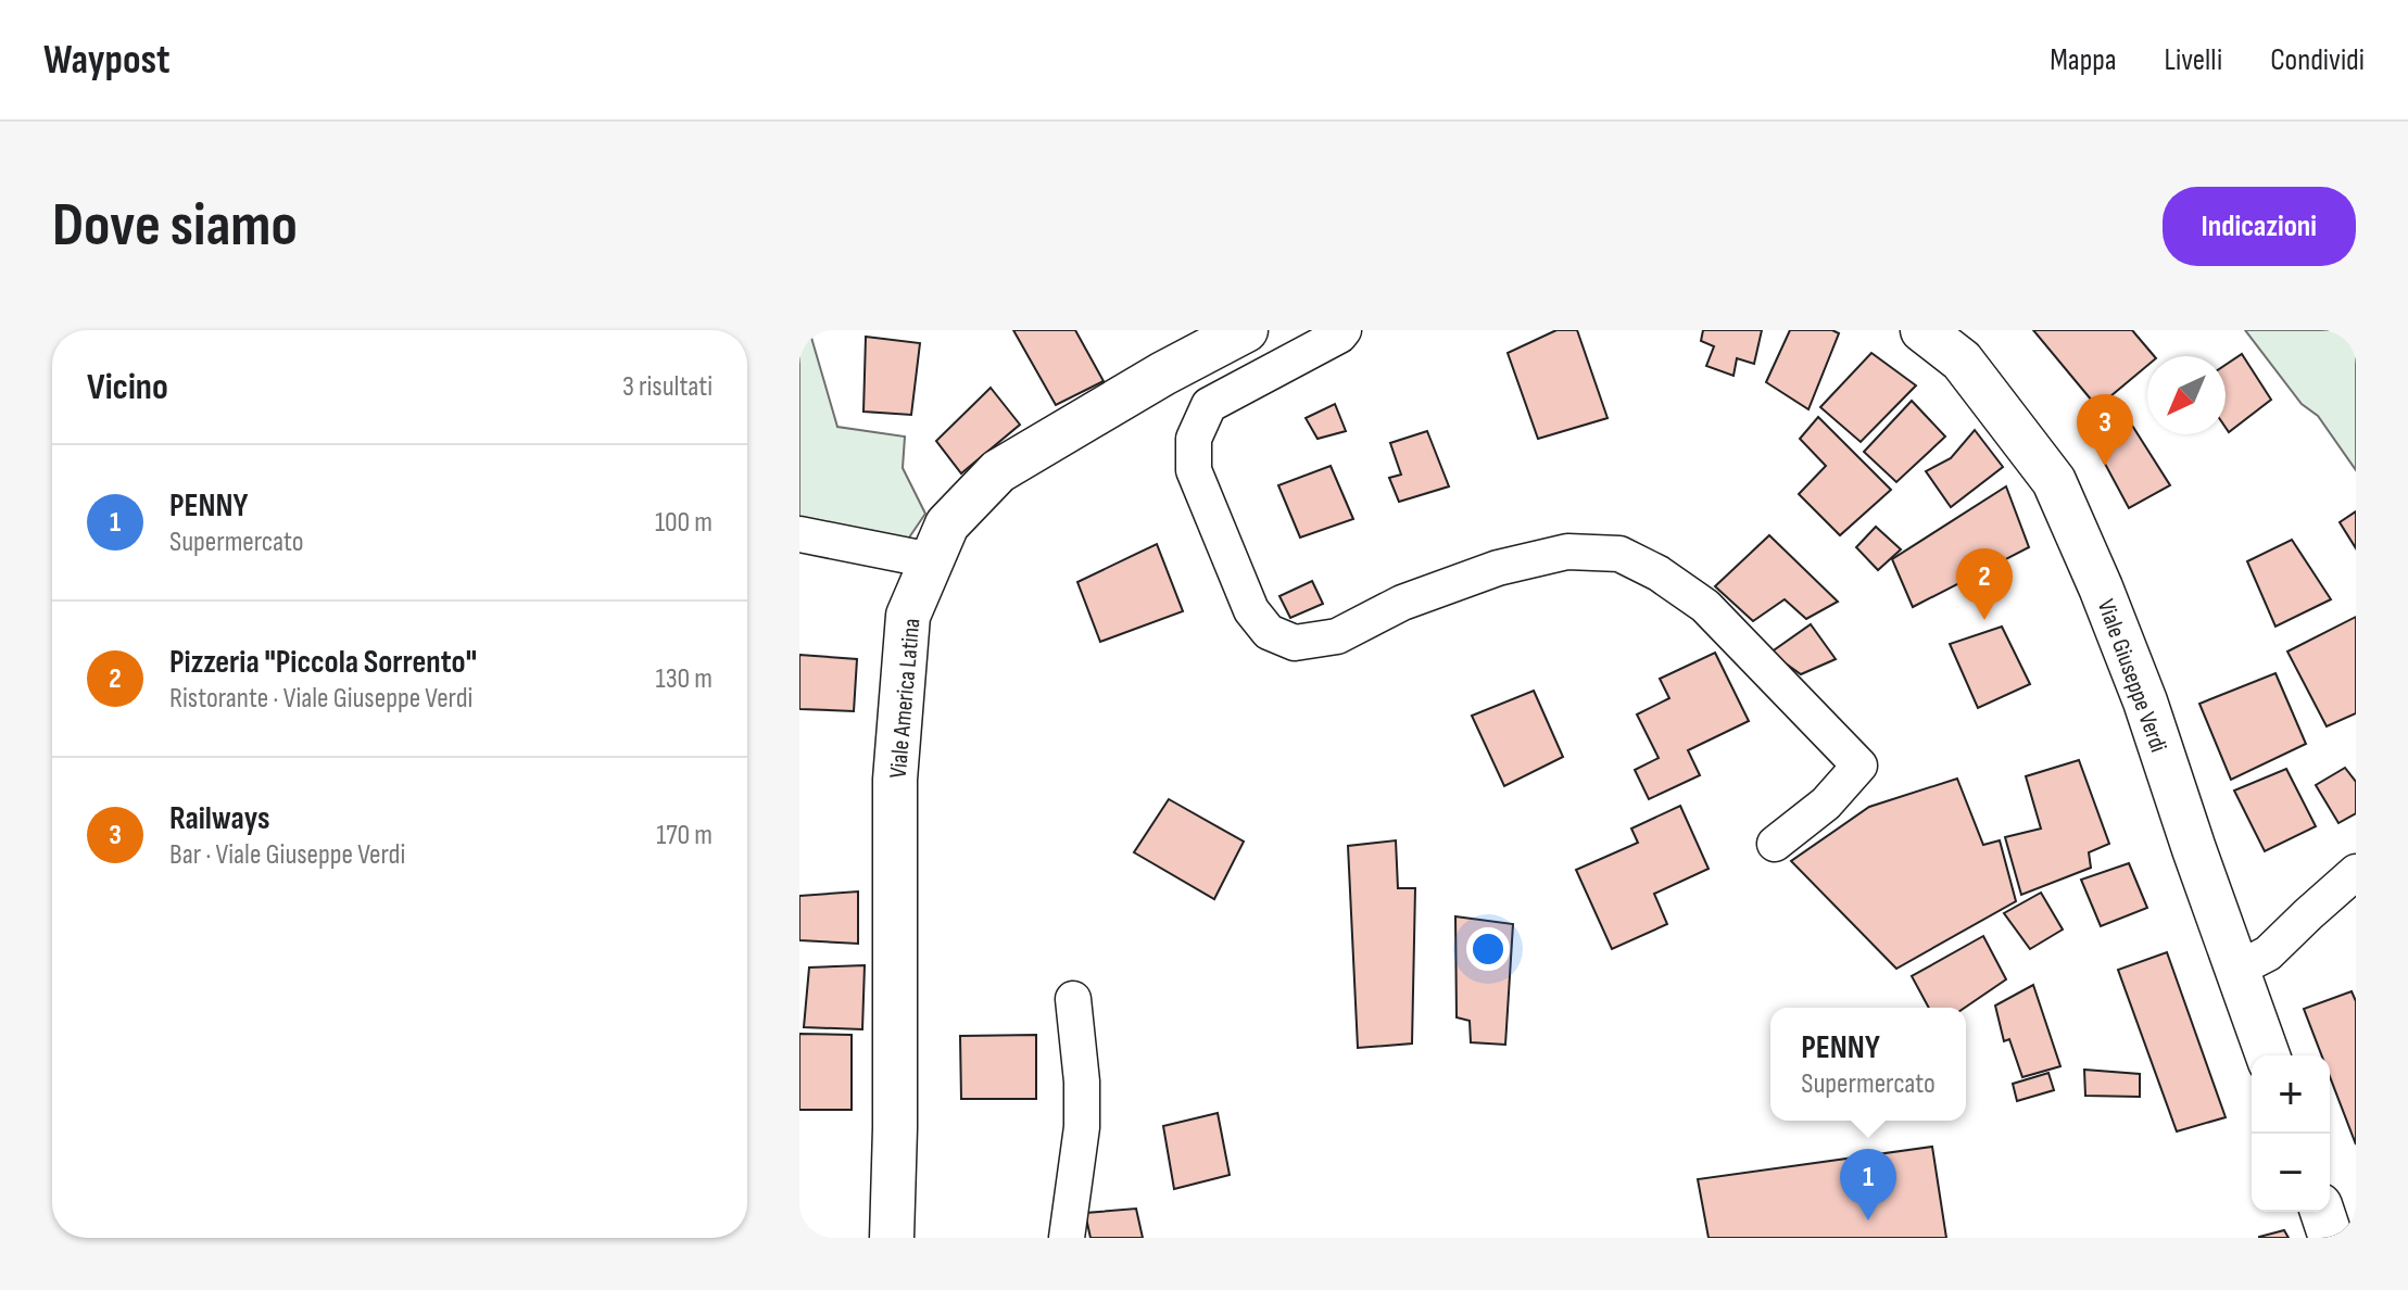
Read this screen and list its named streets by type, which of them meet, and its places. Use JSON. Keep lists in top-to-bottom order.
{
  "streets": {
    "main road": ["Viale Giuseppe Verdi", "Viale America Latina"]
  },
  "north": "bottom left",
  "page": {
    "header": "Waypost",
    "nav": ["Mappa", "Livelli", "Condividi"],
    "buttons": "Indicazioni",
    "title": "Dove siamo",
    "heading": ["Vicino", "3 risultati"],
    "pins": ["3", "2", "1"],
    "list": [
      {
        "mark": "1",
        "name": "PENNY",
        "note": "Supermercato",
        "value": "100 m"
      },
      {
        "mark": "2",
        "name": "Pizzeria \"Piccola Sorrento\"",
        "note": "Ristorante · Viale Giuseppe Verdi",
        "value": "130 m"
      },
      {
        "mark": "3",
        "name": "Railways",
        "note": "Bar · Viale Giuseppe Verdi",
        "value": "170 m"
      }
    ],
    "popup": ["PENNY", "Supermercato"],
    "map_buttons": ["+", "−"]
  }
}
